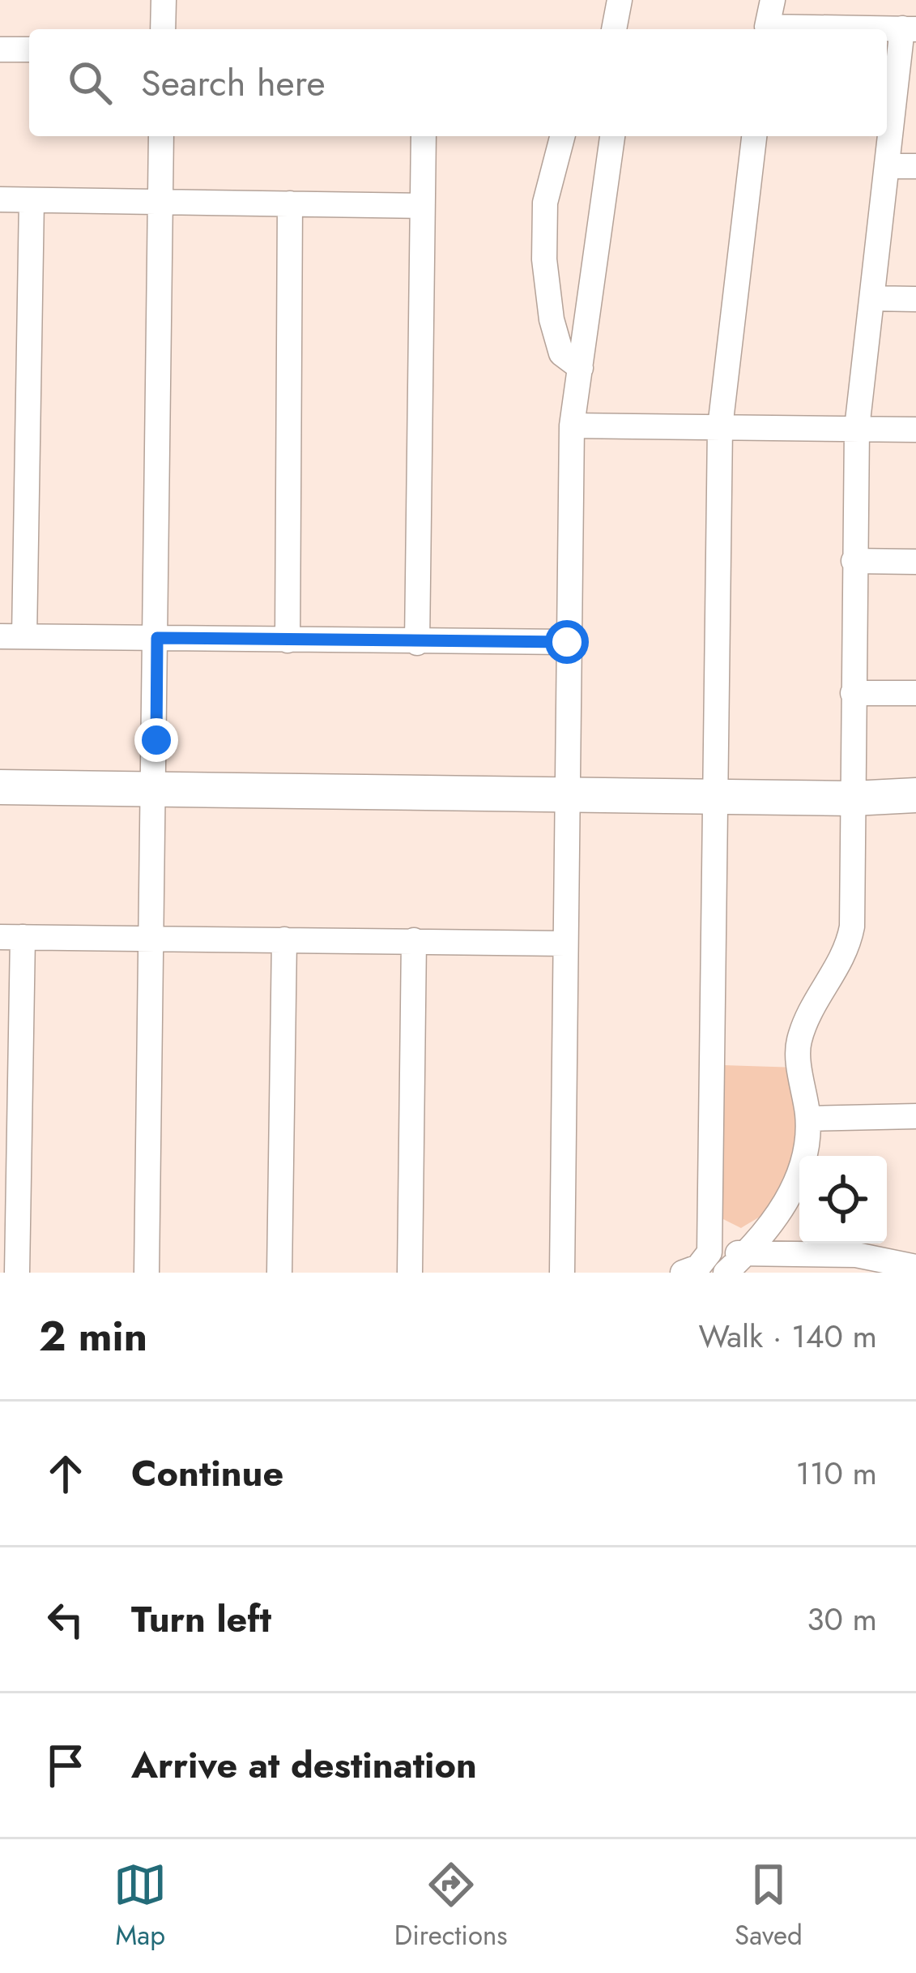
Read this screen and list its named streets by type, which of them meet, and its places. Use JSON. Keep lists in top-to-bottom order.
{
  "page": {
    "search": "Search here",
    "heading": ["2 min", "Walk · 140 m"],
    "list": [
      ["Continue", "110 m"],
      ["Turn left", "30 m"],
      "Arrive at destination"
    ],
    "nav": ["Map", "Directions", "Saved"]
  }
}
